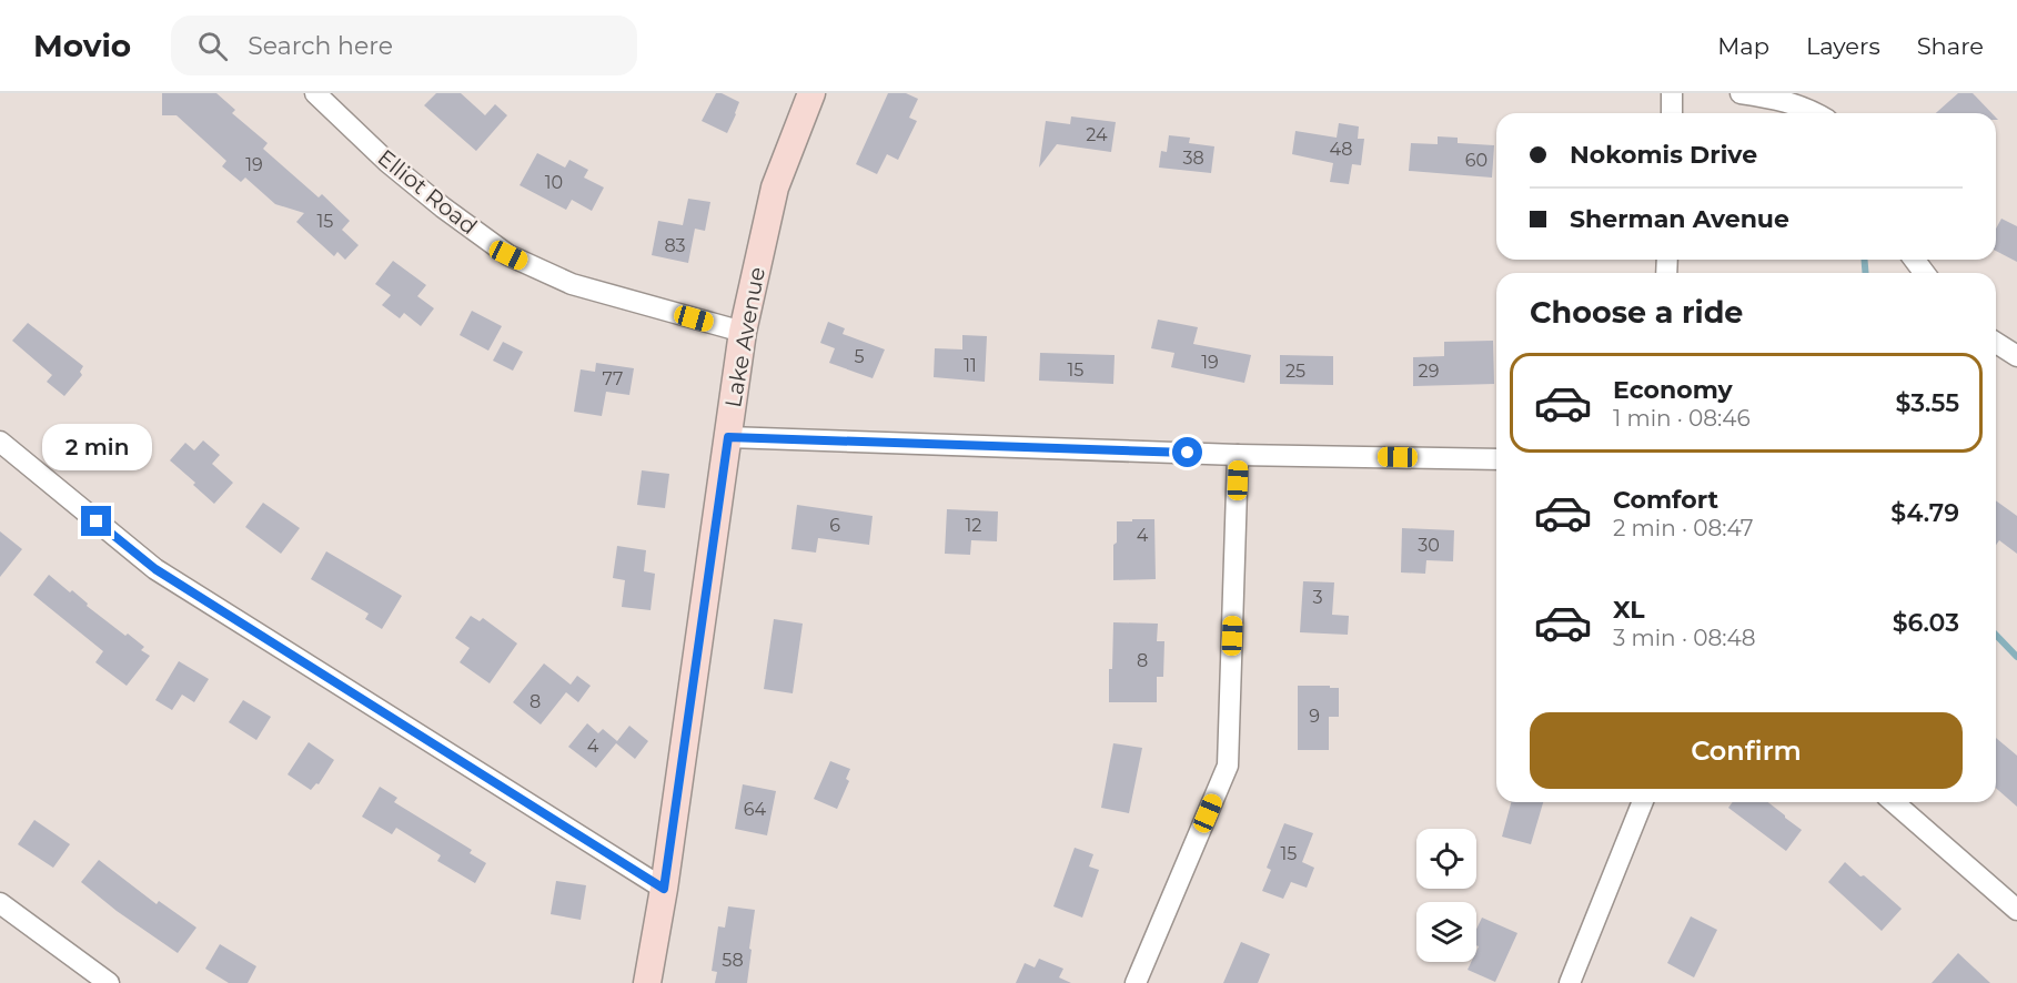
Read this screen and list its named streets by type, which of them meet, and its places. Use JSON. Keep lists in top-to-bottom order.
{
  "streets": {
    "street": ["Elliot Road", "Lake Avenue"]
  },
  "crossings": [
    ["Elliot Road", "Lake Avenue"]
  ],
  "house_numbers": [
    "24",
    "48",
    "38",
    "60",
    "19",
    "10",
    "15",
    "83",
    "5",
    "19",
    "11",
    "15",
    "25",
    "29",
    "77",
    "6",
    "12",
    "4",
    "30",
    "3",
    "8",
    "8",
    "9",
    "4",
    "64",
    "15",
    "58"
  ],
  "page": {
    "header": "Movio",
    "search": "Search here",
    "nav": ["Map", "Layers", "Share"],
    "banner": ["Nokomis Drive", "Sherman Avenue"],
    "heading": "Choose a ride",
    "list": [
      {
        "name": "Economy",
        "note": "1 min · 08:46",
        "value": "$3.55"
      },
      {
        "name": "Comfort",
        "note": "2 min · 08:47",
        "value": "$4.79"
      },
      {
        "name": "XL",
        "note": "3 min · 08:48",
        "value": "$6.03"
      }
    ],
    "bubble": "2 min",
    "buttons": "Confirm"
  }
}
